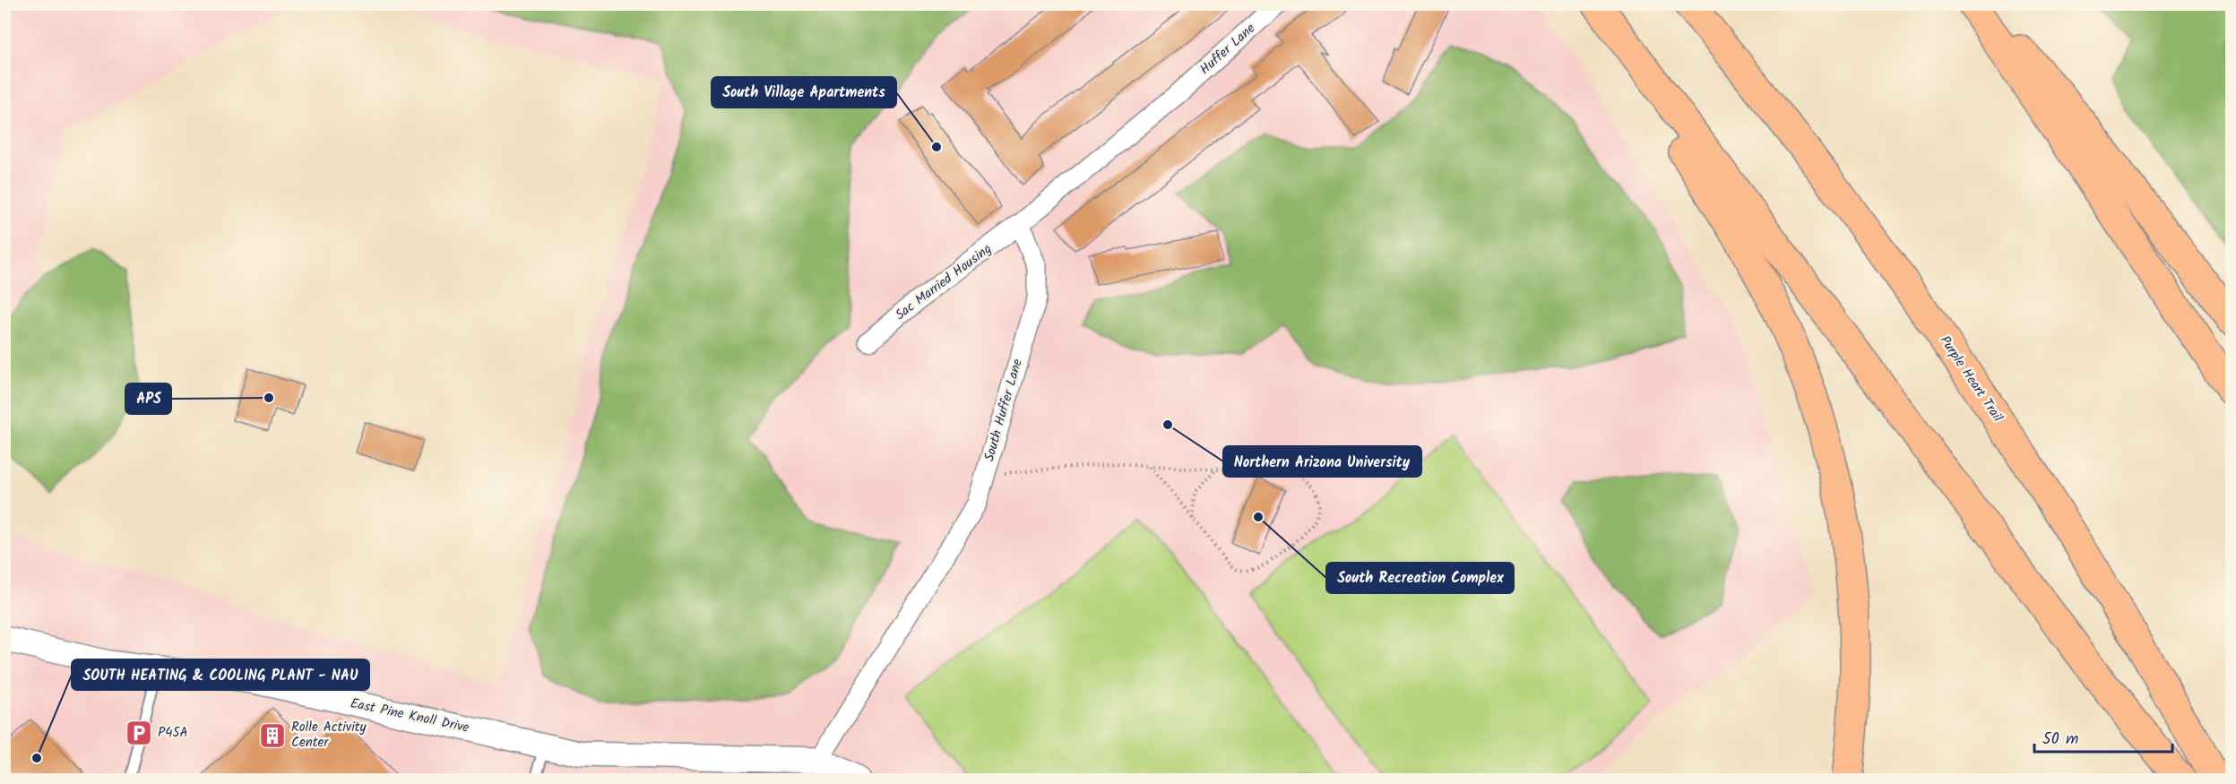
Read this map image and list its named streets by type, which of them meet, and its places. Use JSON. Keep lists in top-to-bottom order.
{
  "streets": {
    "highway": ["Purple Heart Trail"],
    "street": [
      "Huffer Lane",
      "Sac Married Housing",
      "South Huffer Lane",
      "East Pine Knoll Drive"
    ]
  },
  "crossings": [
    ["Huffer Lane", "Sac Married Housing"],
    ["Huffer Lane", "South Huffer Lane"],
    ["Sac Married Housing", "South Huffer Lane"],
    ["South Huffer Lane", "East Pine Knoll Drive"]
  ],
  "places": {
    "other": [
      "South Village Apartments",
      "APS",
      "Northern Arizona University",
      "South Recreation Complex",
      "SOUTH HEATING & COOLING PLANT - NAU"
    ],
    "parking": ["P45A"],
    "building": ["Rolle Activity Center"]
  },
  "scale_bar": "50 m"
}
